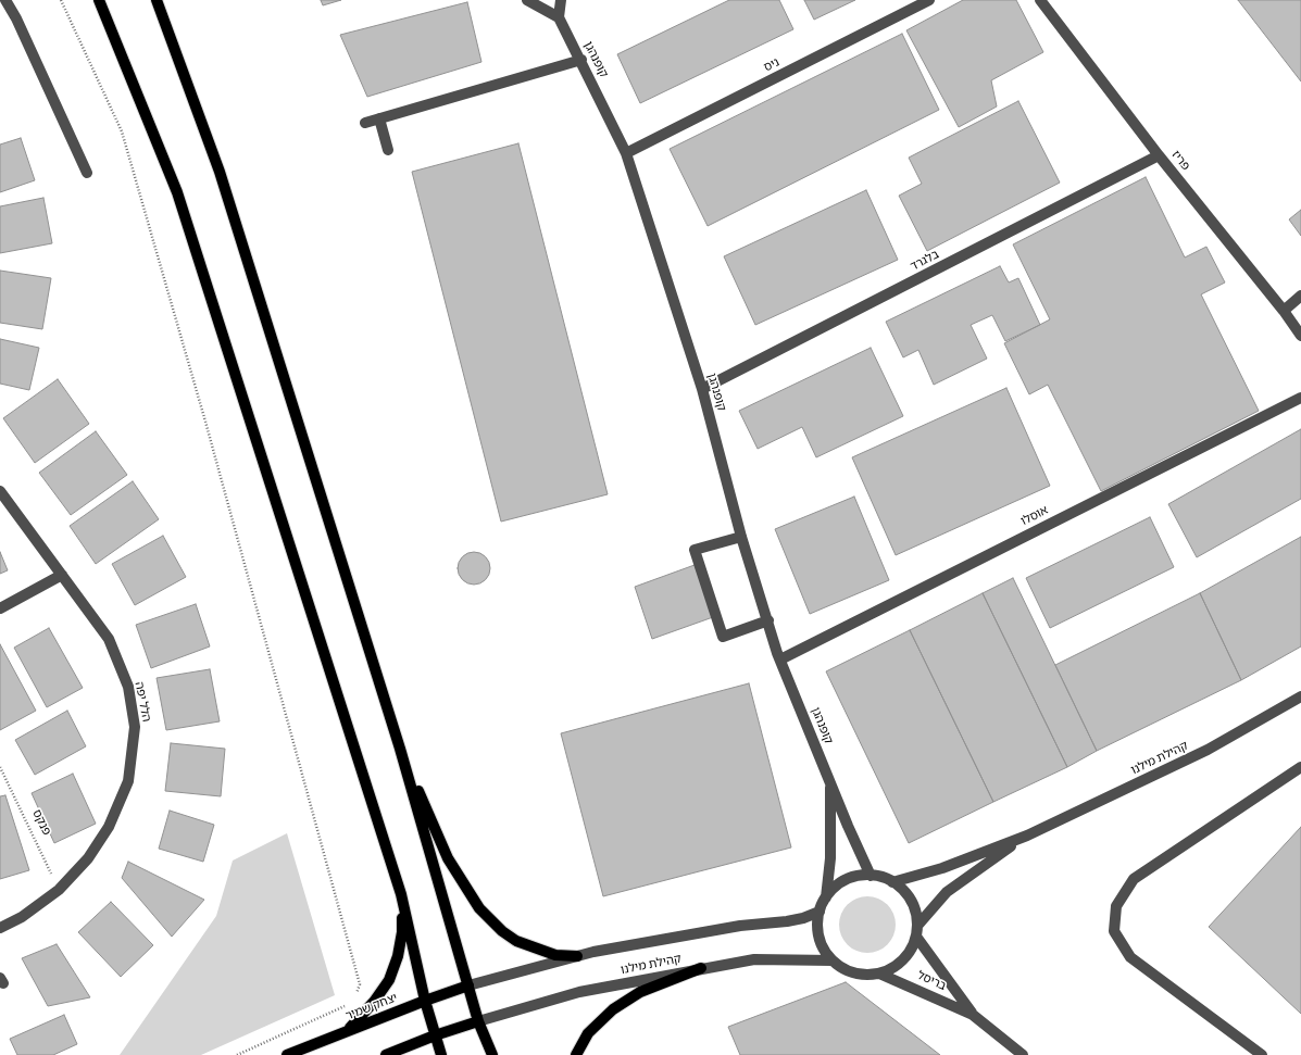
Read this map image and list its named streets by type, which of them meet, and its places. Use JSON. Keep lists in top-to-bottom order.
{
  "streets": {
    "main road": ["יצחק שמיר"],
    "street": [
      "קופנהגן",
      "ניס",
      "פריז",
      "בלגרד",
      "אוסלו",
      "הלל יפה",
      "קהילת מילנו",
      "בריסל"
    ],
    "path": ["פנקס"]
  },
  "crossings": [
    ["קופנהגן", "ניס"],
    ["קופנהגן", "בלגרד"],
    ["קופנהגן", "אוסלו"],
    ["קופנהגן", "קהילת מילנו"],
    ["קופנהגן", "בריסל"],
    ["פריז", "בלגרד"],
    ["הלל יפה", "פנקס"],
    ["קהילת מילנו", "בריסל"],
    ["קהילת מילנו", "יצחק שמיר"]
  ]
}
